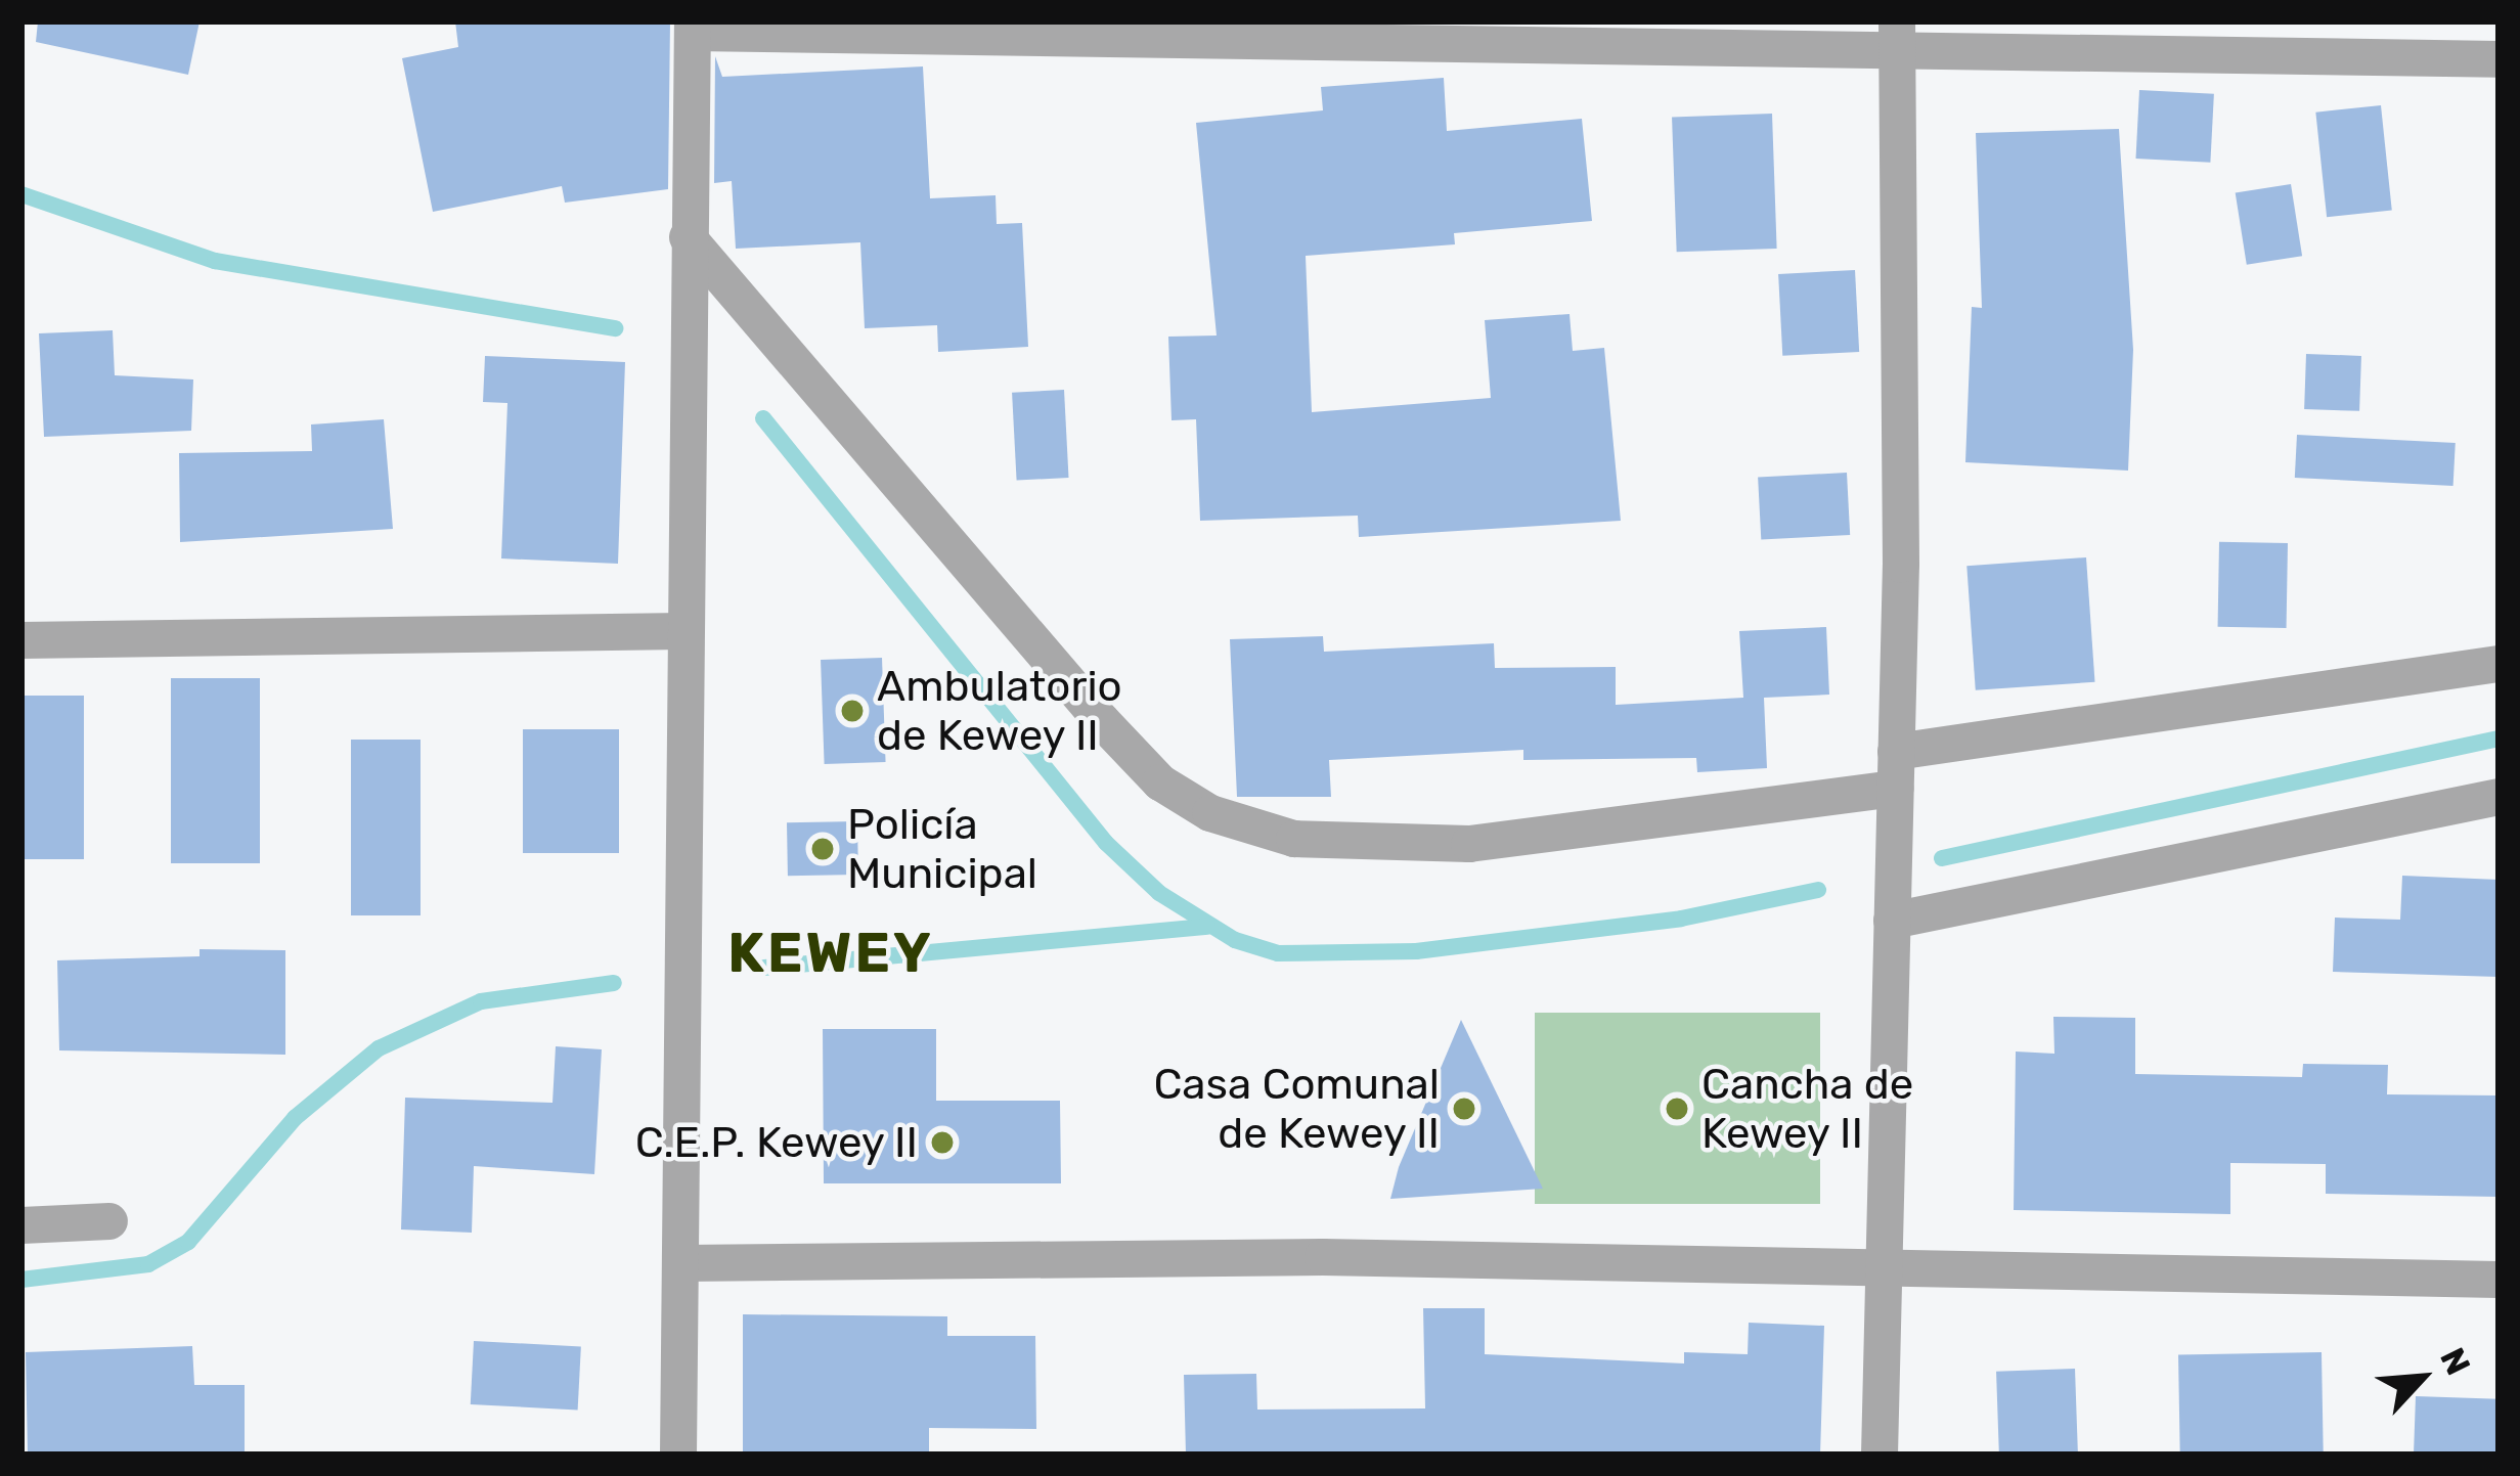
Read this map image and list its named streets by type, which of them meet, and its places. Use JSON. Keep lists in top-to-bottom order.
{
  "districts": ["KEWEY"],
  "places": [
    "Ambulatorio de Kewey II",
    "Policía Municipal",
    "Casa Comunal de Kewey II",
    "Cancha de Kewey II",
    "C.E.P. Kewey II"
  ],
  "north": "top right"
}
